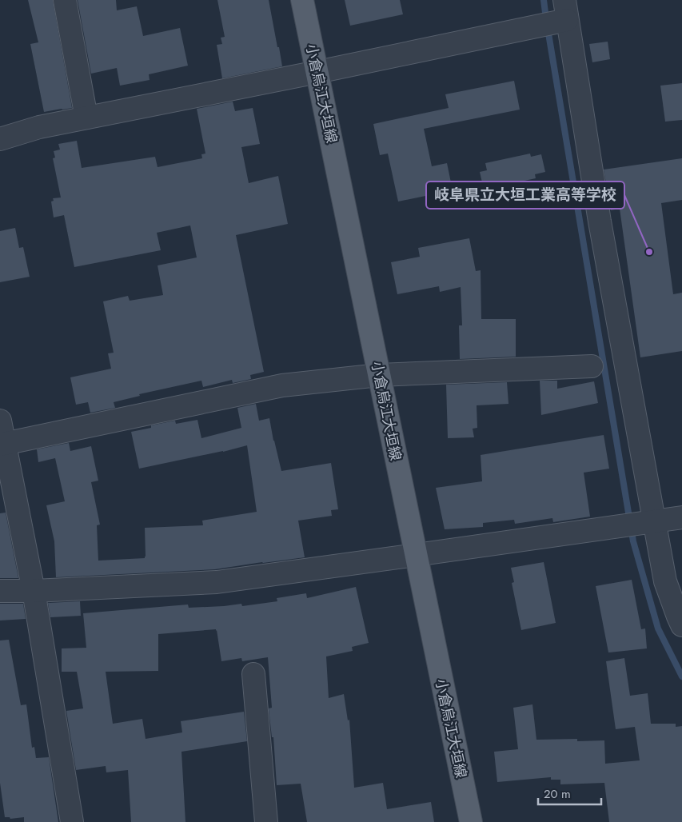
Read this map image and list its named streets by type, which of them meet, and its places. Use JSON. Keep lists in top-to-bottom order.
{
  "streets": {
    "main road": ["小倉烏江大垣線"]
  },
  "places": ["岐阜県立大垣工業高等学校"],
  "scale_bar": "20 m"
}
